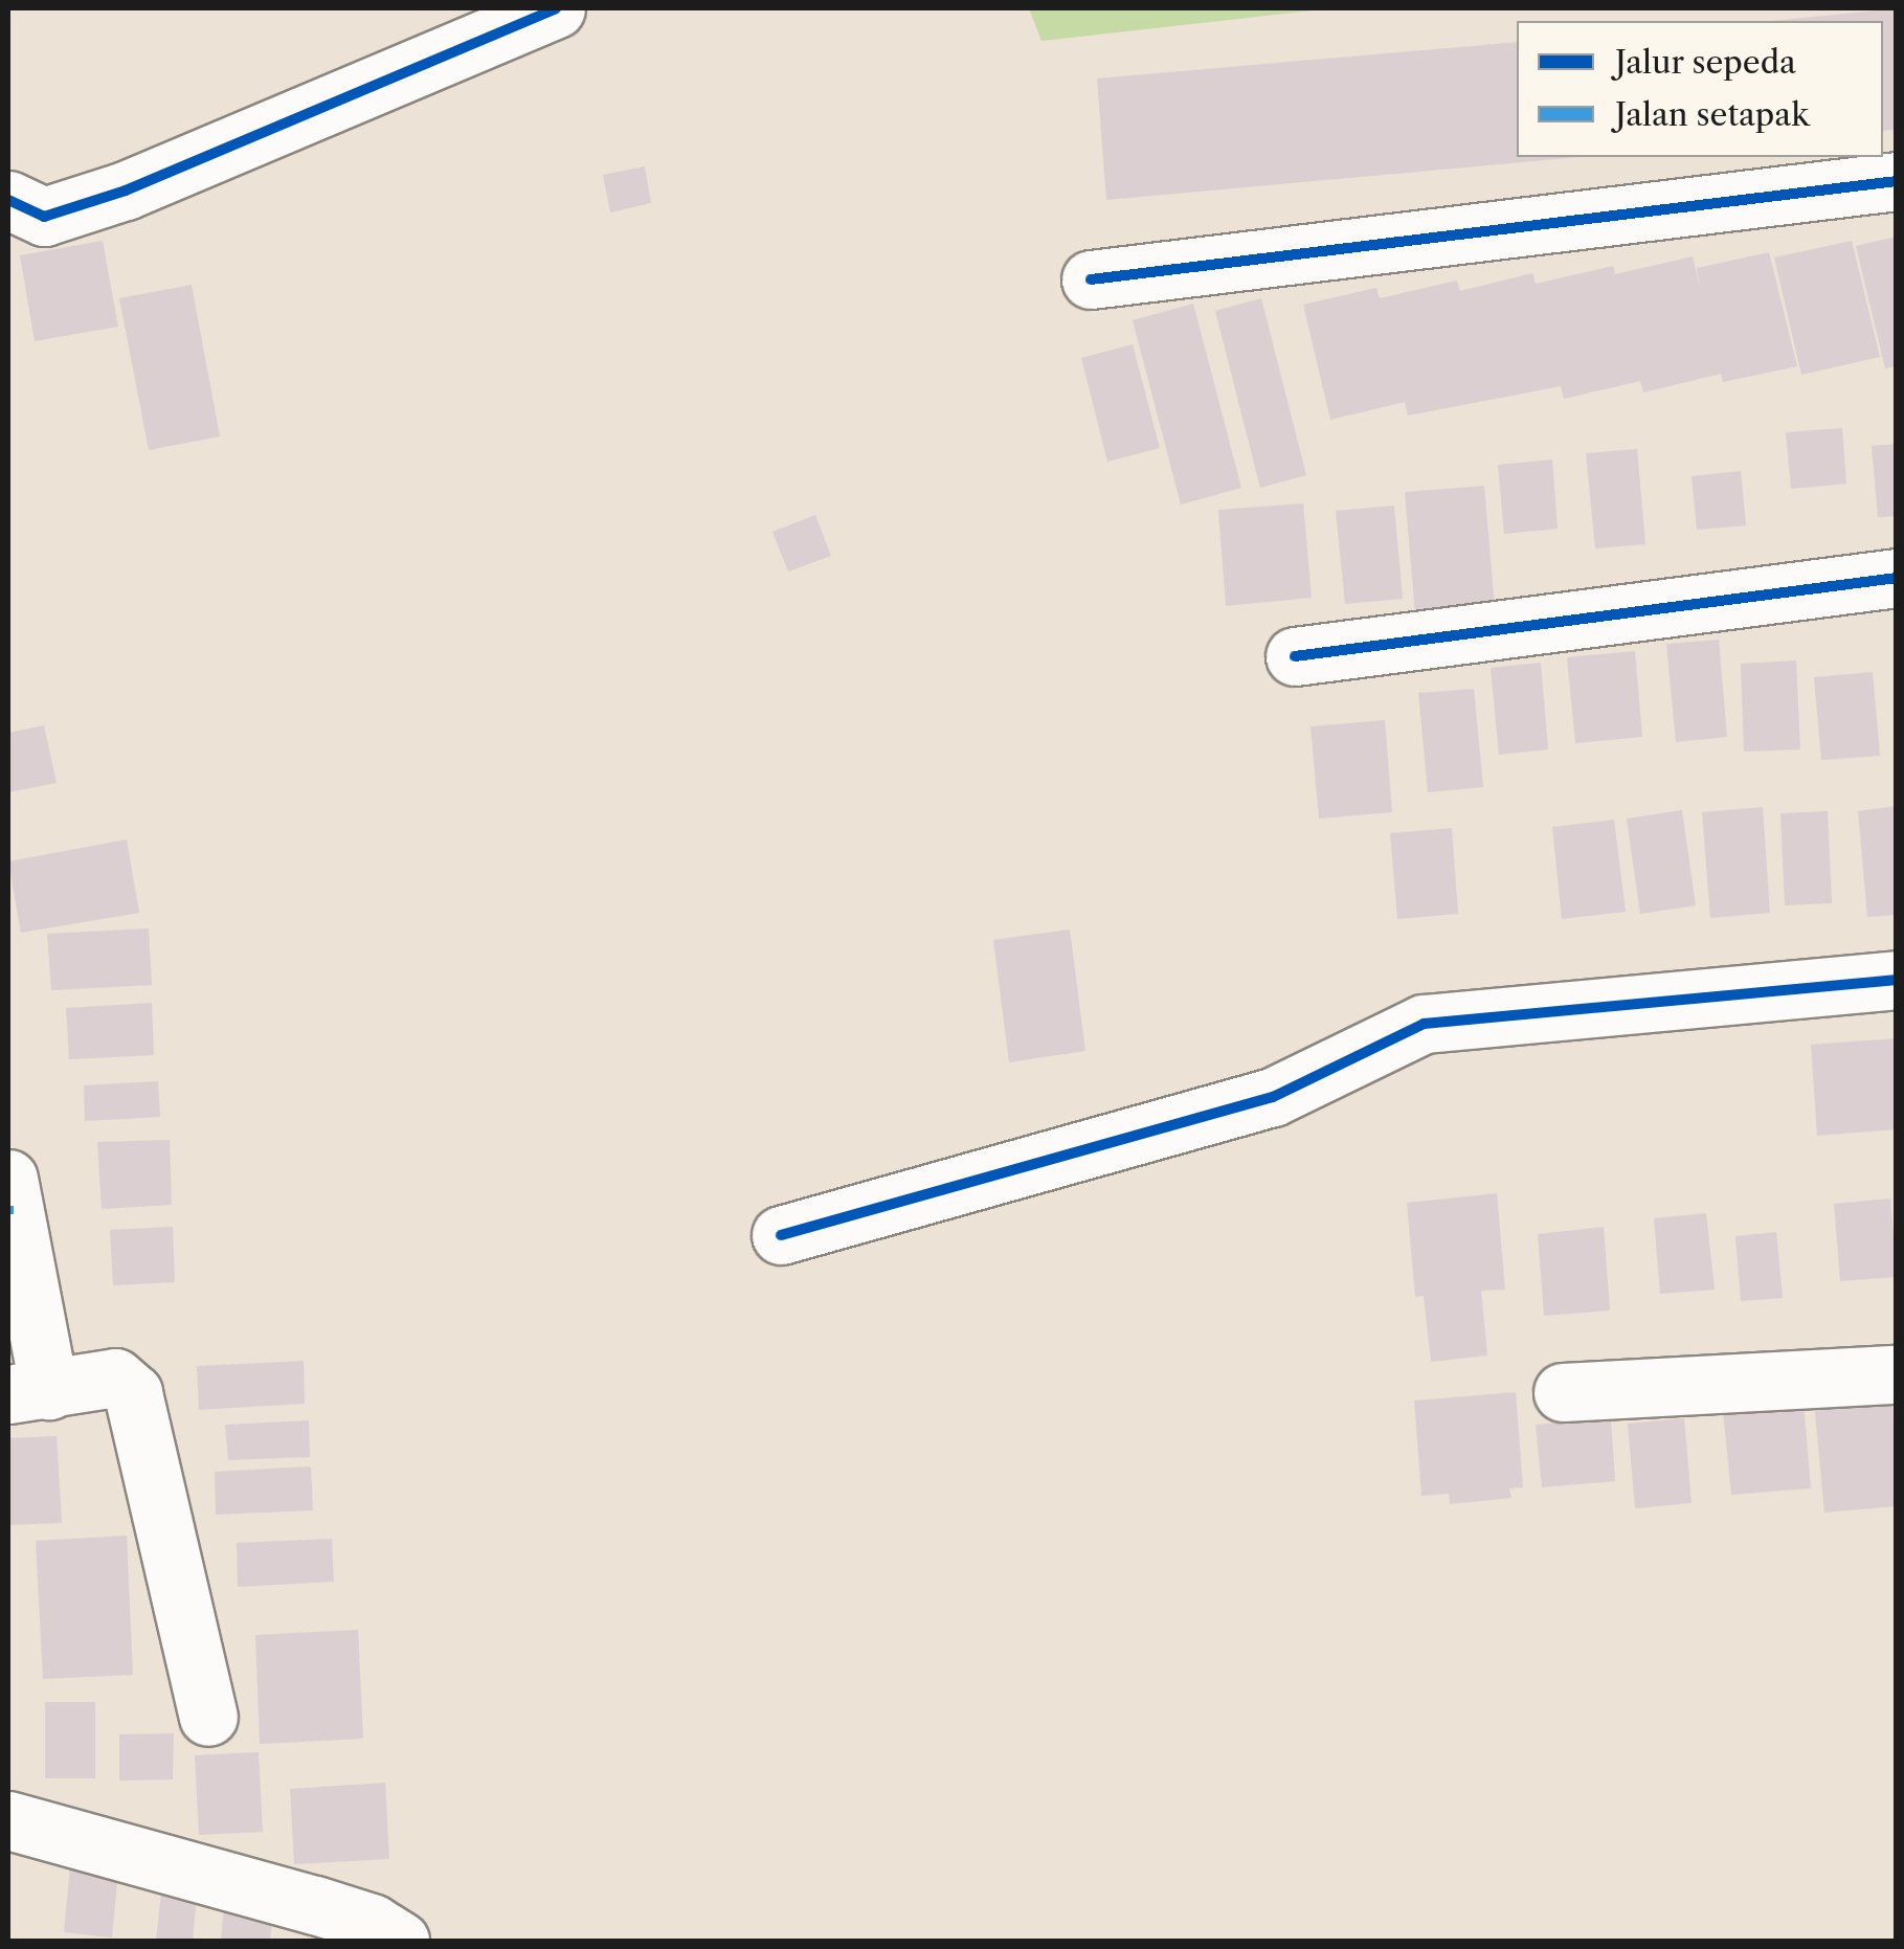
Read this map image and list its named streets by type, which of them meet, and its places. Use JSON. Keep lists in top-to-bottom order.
{
  "legend": ["Jalur sepeda", "Jalan setapak"]
}
